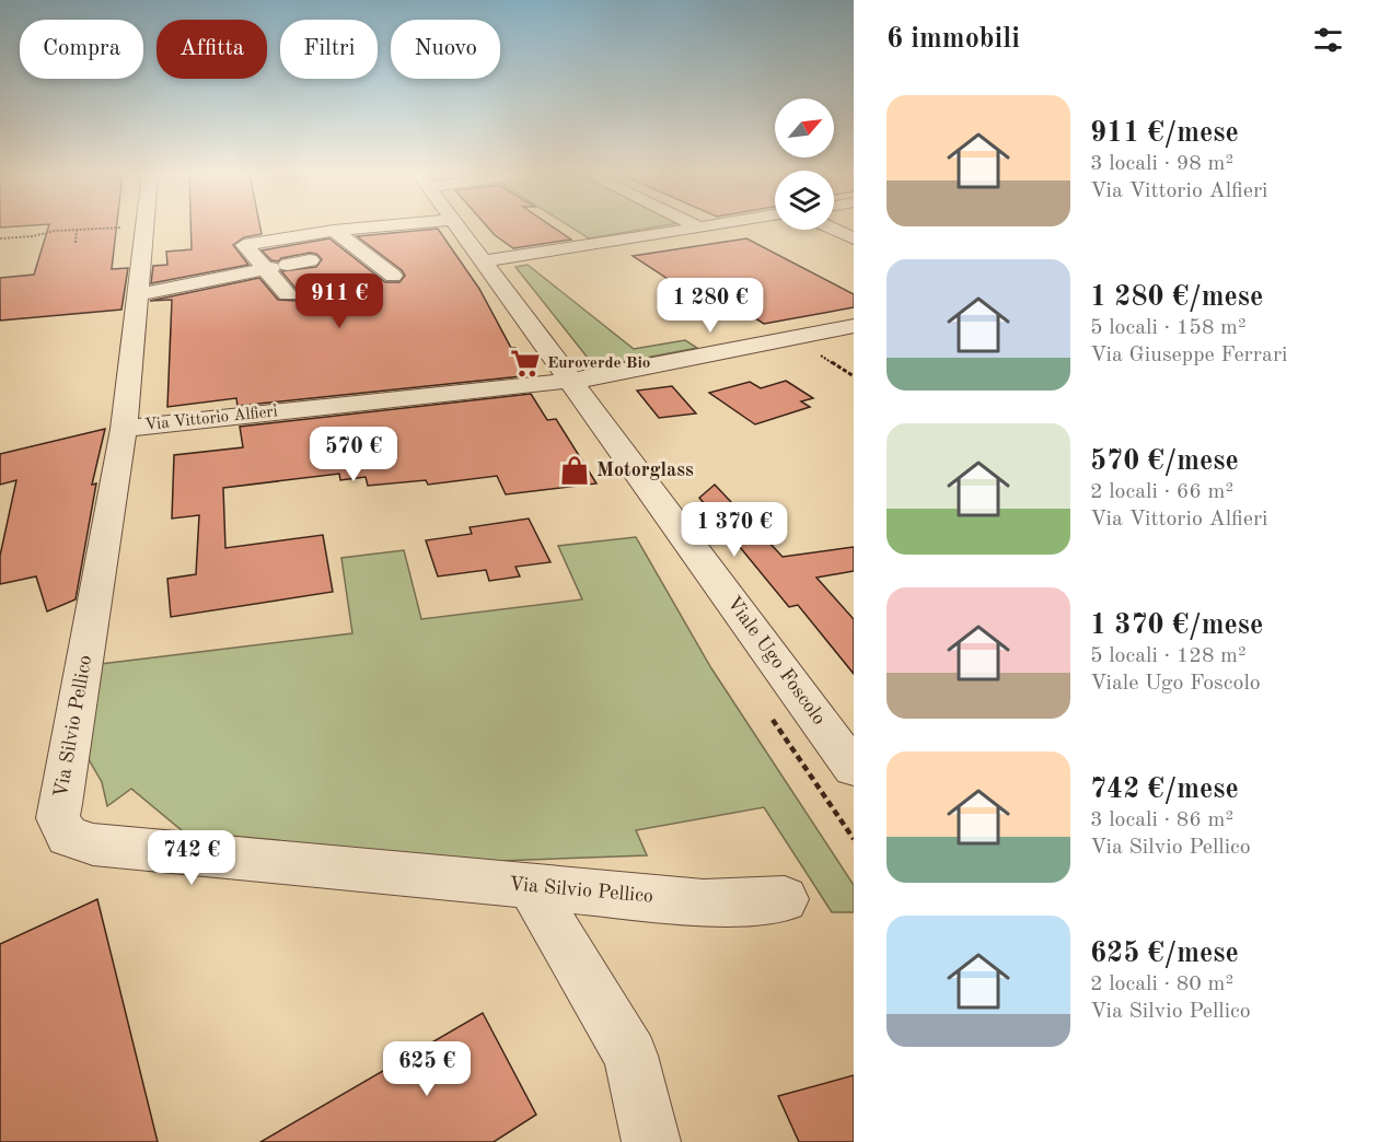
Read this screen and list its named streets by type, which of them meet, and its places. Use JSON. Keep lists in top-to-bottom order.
{
  "streets": {
    "street": ["Via Vittorio Alfieri", "Viale Ugo Foscolo", "Via Silvio Pellico"]
  },
  "crossings": [
    ["Via Vittorio Alfieri", "Viale Ugo Foscolo"],
    ["Via Vittorio Alfieri", "Via Silvio Pellico"]
  ],
  "places": {
    "supermarket": ["Euroverde Bio"],
    "shop": ["Motorglass"]
  },
  "north": "top right",
  "page": {
    "heading": "6 immobili",
    "chip": [
      "Compra",
      "Affitta",
      "Filtri",
      "Nuovo"
    ],
    "list": [
      {
        "name": "911 €/mese",
        "note": "3 locali · 98 m² · Via Vittorio Alfieri"
      },
      {
        "name": "1 280 €/mese",
        "note": "5 locali · 158 m² · Via Giuseppe Ferrari"
      },
      {
        "name": "570 €/mese",
        "note": "2 locali · 66 m² · Via Vittorio Alfieri"
      },
      {
        "name": "1 370 €/mese",
        "note": "5 locali · 128 m² · Viale Ugo Foscolo"
      },
      {
        "name": "742 €/mese",
        "note": "3 locali · 86 m² · Via Silvio Pellico"
      },
      {
        "name": "625 €/mese",
        "note": "2 locali · 80 m² · Via Silvio Pellico"
      }
    ],
    "price": [
      "911 €",
      "1 280 €",
      "570 €",
      "1 370 €",
      "742 €",
      "625 €"
    ]
  }
}
